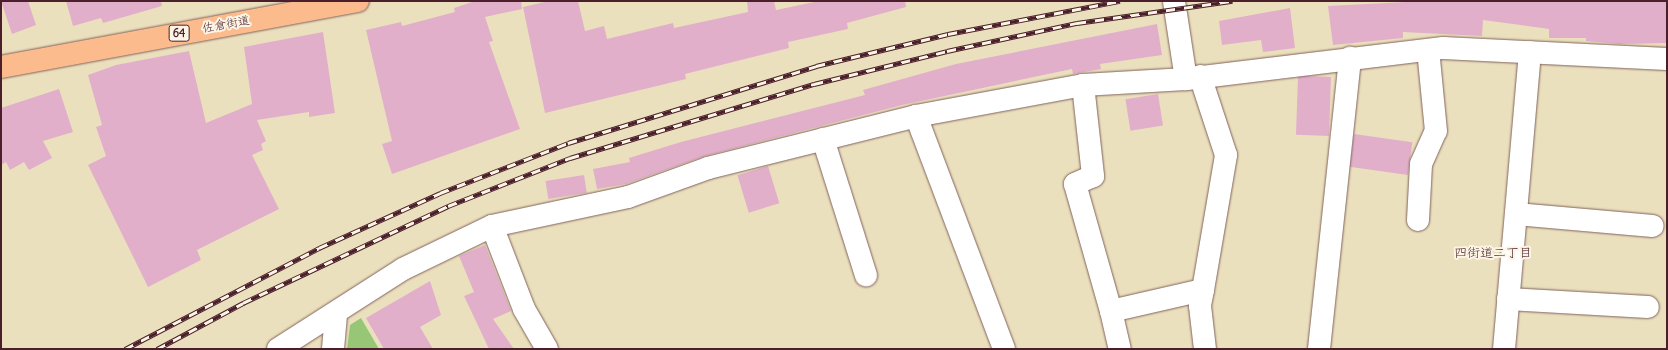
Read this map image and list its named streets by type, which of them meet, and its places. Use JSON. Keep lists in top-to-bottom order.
{
  "streets": {
    "main road": ["佐倉街道", "64"]
  },
  "districts": ["四街道二丁目"]
}
